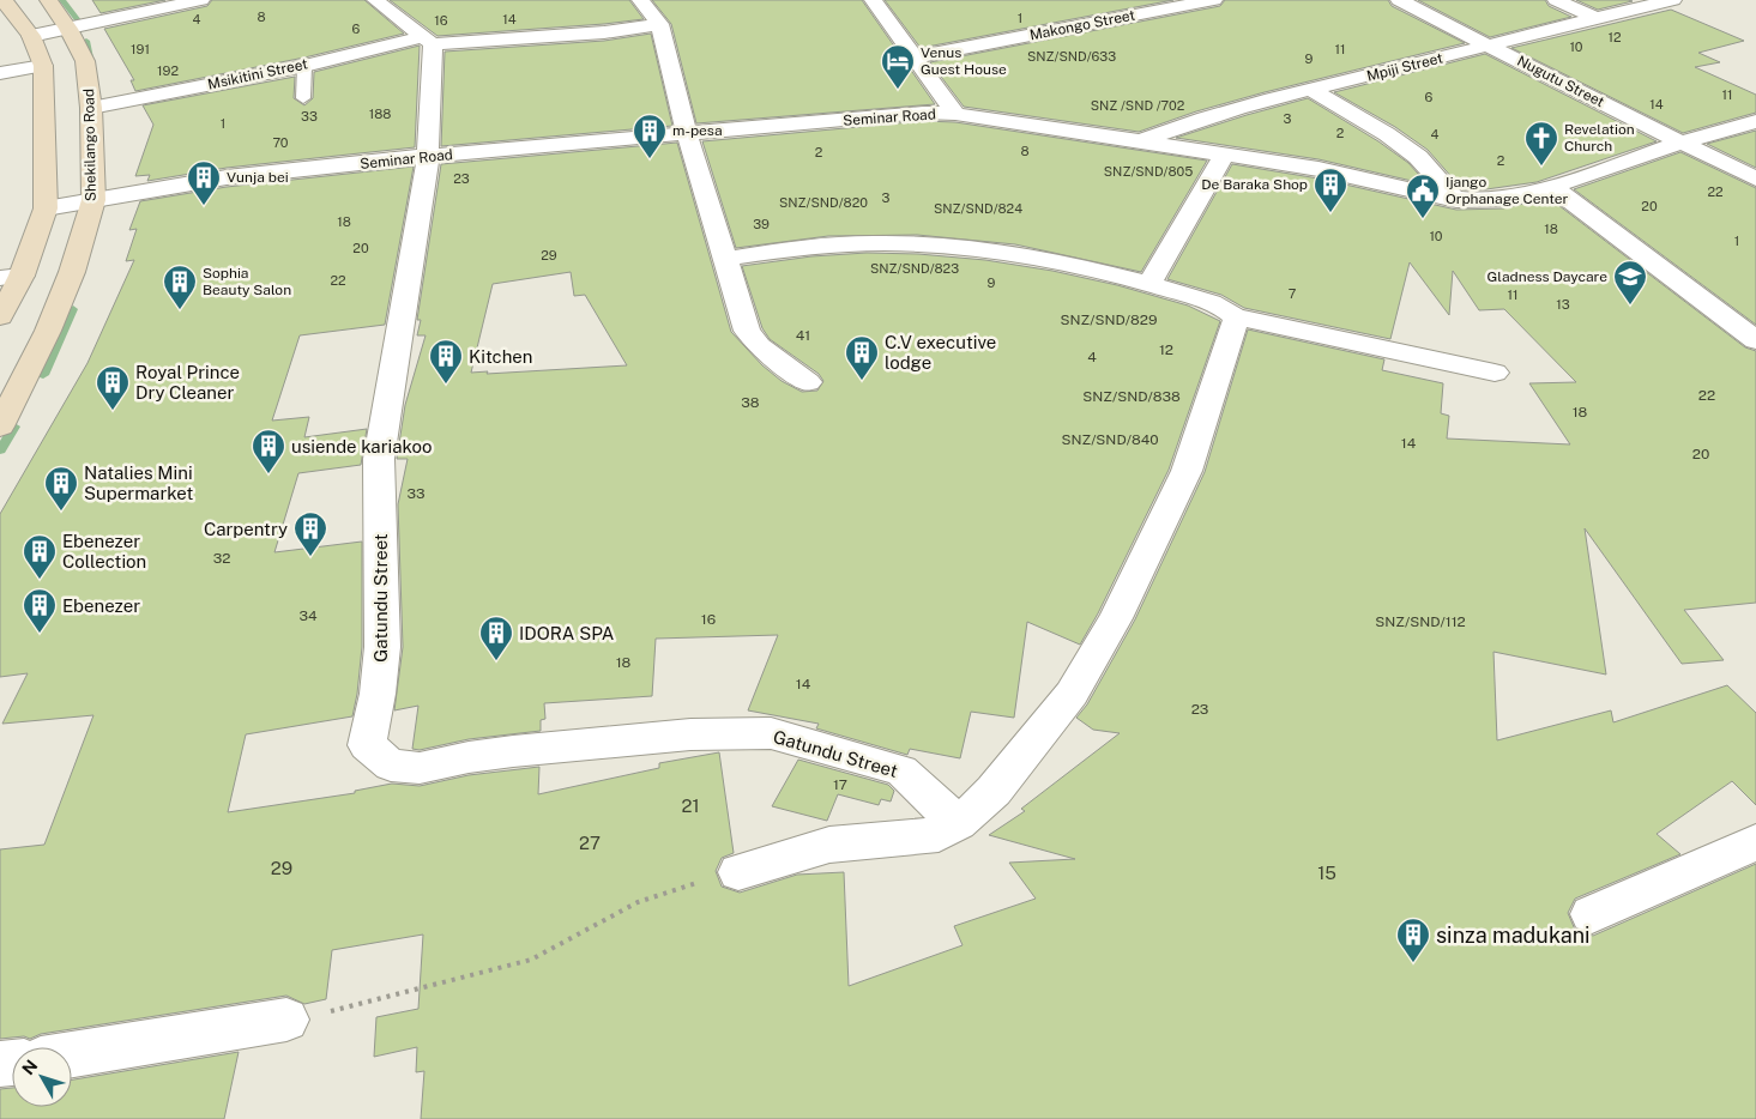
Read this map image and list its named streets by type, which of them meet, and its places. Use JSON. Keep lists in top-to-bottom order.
{
  "streets": {
    "main road": ["Shekilango Road"],
    "street": [
      "Makongo Street",
      "Mpiji Street",
      "Msikitini Street",
      "Nugutu Street",
      "Seminar Road",
      "Gatundu Street"
    ]
  },
  "crossings": [
    ["Mpiji Street", "Nugutu Street"],
    ["Mpiji Street", "Seminar Road"],
    ["Msikitini Street", "Shekilango Road"],
    ["Msikitini Street", "Gatundu Street"],
    ["Nugutu Street", "Seminar Road"],
    ["Seminar Road", "Shekilango Road"],
    ["Seminar Road", "Gatundu Street"]
  ],
  "places": {
    "hotel": ["Venus Guest House"],
    "building": [
      "m-pesa",
      "Vunja bei",
      "De Baraka Shop",
      "Sophia Beauty Salon",
      "C.V executive lodge",
      "Kitchen",
      "Royal Prince Dry Cleaner",
      "usiende kariakoo",
      "Natalies Mini Supermarket",
      "Carpentry",
      "Ebenezer Collection",
      "Ebenezer",
      "IDORA SPA",
      "sinza madukani"
    ],
    "church": ["Revelation Church"],
    "public building": ["Ijango Orphanage Center"],
    "school or university": ["Gladness Daycare"]
  },
  "house_numbers": [
    "8",
    "1",
    "4",
    "14",
    "16",
    "6",
    "12",
    "10",
    "191",
    "11",
    "SNZ/SND/633",
    "9",
    "192",
    "11",
    "6",
    "14",
    "SNZ /SND /702",
    "188",
    "33",
    "3",
    "1",
    "2",
    "4",
    "70",
    "8",
    "2",
    "2",
    "SNZ/SND/805",
    "23",
    "22",
    "3",
    "SNZ/SND/820",
    "20",
    "SNZ/SND/824",
    "18",
    "39",
    "18",
    "10",
    "1",
    "20",
    "29",
    "SNZ/SND/823",
    "22",
    "9",
    "7",
    "11",
    "13",
    "SNZ/SND/829",
    "41",
    "12",
    "4",
    "22",
    "SNZ/SND/838",
    "38",
    "18",
    "SNZ/SND/840",
    "14",
    "20",
    "33",
    "32",
    "34",
    "16",
    "SNZ/SND/112",
    "18",
    "14",
    "23",
    "17",
    "21",
    "27",
    "29",
    "15"
  ],
  "north": "top left"
}
